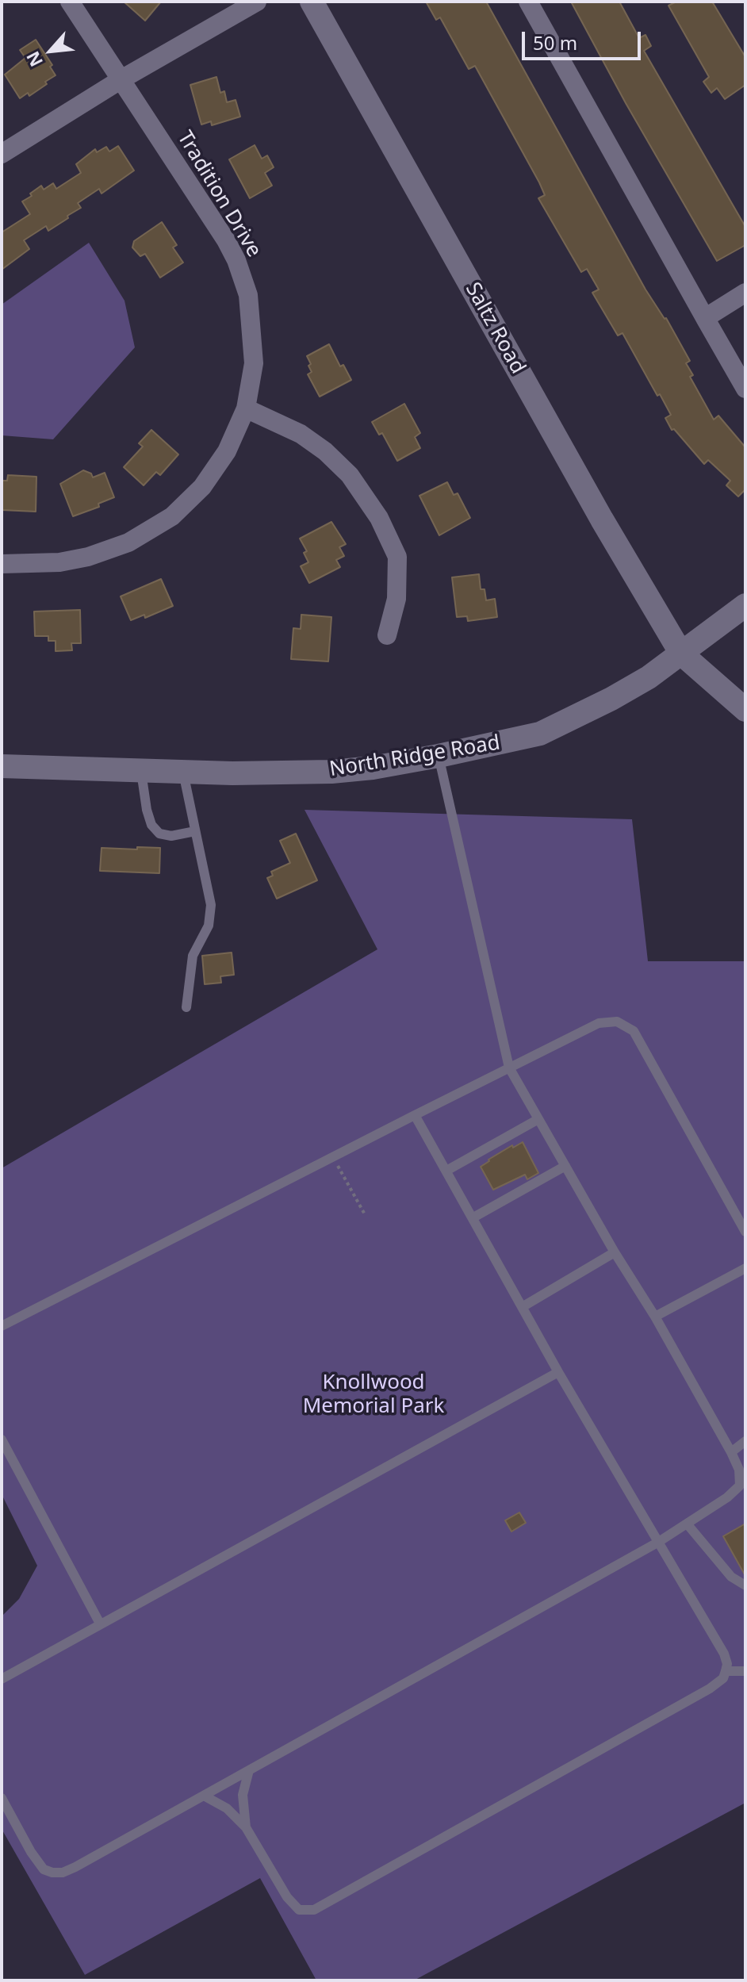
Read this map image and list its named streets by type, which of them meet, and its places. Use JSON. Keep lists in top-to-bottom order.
{
  "streets": {
    "street": ["Tradition Drive", "Saltz Road", "North Ridge Road"]
  },
  "crossings": [
    ["Saltz Road", "North Ridge Road"]
  ],
  "parks": ["Knollwood Memorial Park"],
  "scale_bar": "50 m",
  "north": "bottom left"
}
